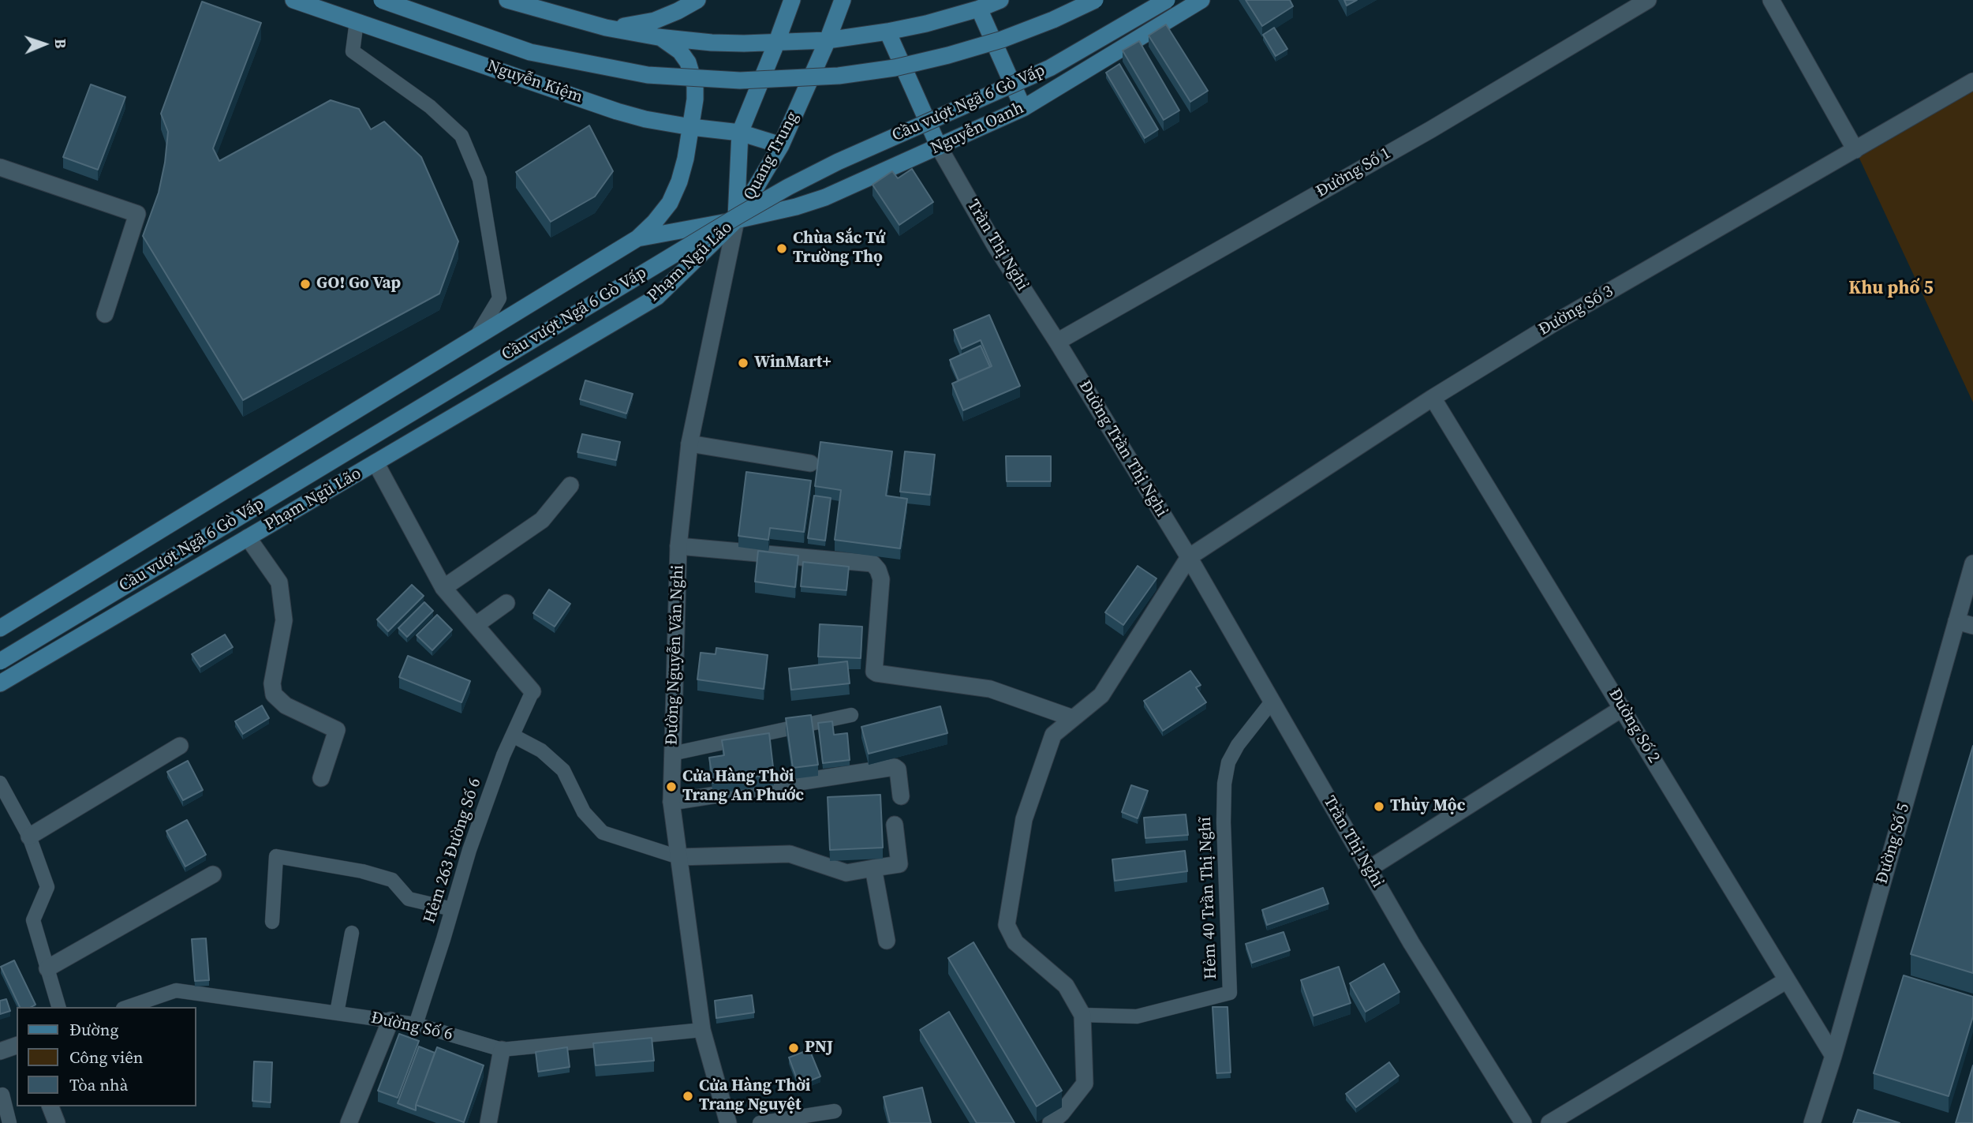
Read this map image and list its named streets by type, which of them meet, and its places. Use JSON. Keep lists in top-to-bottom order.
{
  "streets": {
    "main road": [
      "Nguyễn Kiệm",
      "Cầu vượt Ngã 6 Gò Vấp",
      "Nguyễn Oanh",
      "Quang Trung",
      "Phạm Ngũ Lão"
    ],
    "street": [
      "Đường Số 1",
      "Trần Thị Nghỉ",
      "Đường Số 3",
      "Đường Trần Thị Nghỉ",
      "Đường Nguyễn Văn Nghi",
      "Đường Số 2",
      "Đường Số 5"
    ],
    "lane": ["Hẻm 263 Đường Số 6", "Hẻm 40 Trần Thị Nghĩ", "Đường Số 6"]
  },
  "crossings": [
    ["Nguyễn Kiệm", "Quang Trung"],
    ["Nguyễn Oanh", "Quang Trung"],
    ["Nguyễn Oanh", "Trần Thị Nghỉ"],
    ["Nguyễn Oanh", "Phạm Ngũ Lão"],
    ["Nguyễn Oanh", "Đường Nguyễn Văn Nghi"],
    ["Quang Trung", "Phạm Ngũ Lão"],
    ["Quang Trung", "Đường Nguyễn Văn Nghi"],
    ["Đường Số 1", "Trần Thị Nghỉ"],
    ["Đường Số 1", "Đường Trần Thị Nghỉ"],
    ["Trần Thị Nghỉ", "Đường Số 3"],
    ["Trần Thị Nghỉ", "Đường Trần Thị Nghỉ"],
    ["Trần Thị Nghỉ", "Hẻm 40 Trần Thị Nghĩ"],
    ["Phạm Ngũ Lão", "Đường Nguyễn Văn Nghi"],
    ["Đường Số 3", "Đường Trần Thị Nghỉ"],
    ["Đường Số 3", "Đường Số 2"],
    ["Đường Nguyễn Văn Nghi", "Đường Số 6"],
    ["Đường Số 2", "Đường Số 5"],
    ["Hẻm 263 Đường Số 6", "Đường Số 6"]
  ],
  "districts": ["Khu phố 5"],
  "places": [
    "Chùa Sắc Tứ Trường Thọ",
    "GO! Go Vap",
    "WinMart+",
    "Cửa Hàng Thời Trang An Phước",
    "Thủy Mộc",
    "PNJ",
    "Cửa Hàng Thời Trang Nguyệt"
  ],
  "legend": ["Đường", "Công viên", "Tòa nhà"],
  "north": "right"
}
